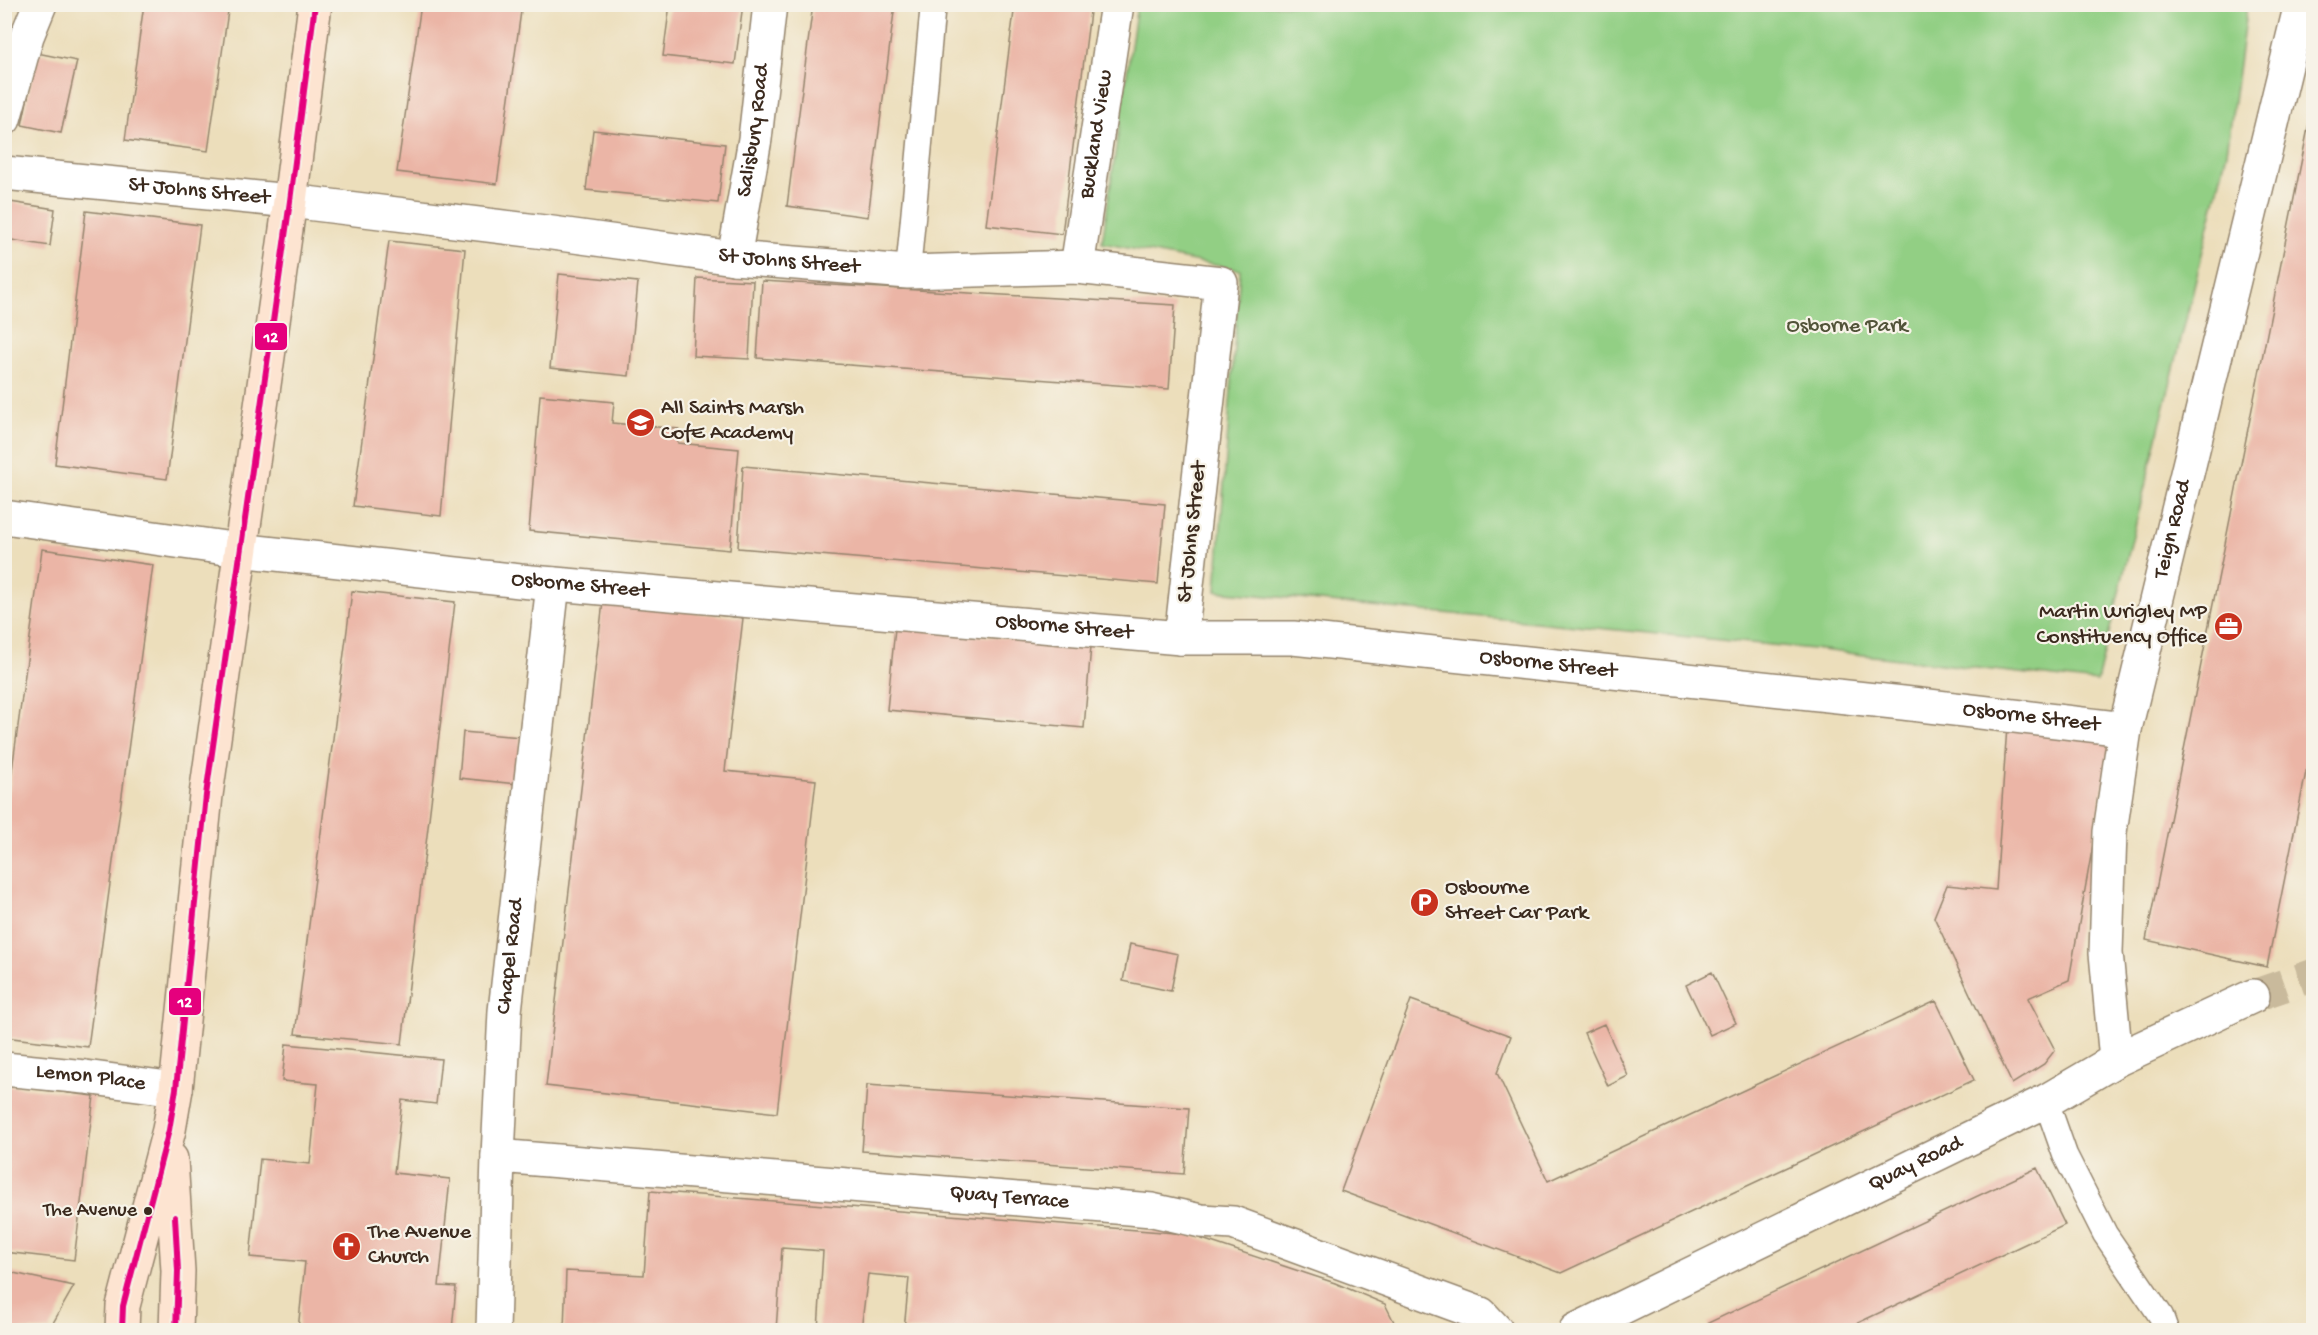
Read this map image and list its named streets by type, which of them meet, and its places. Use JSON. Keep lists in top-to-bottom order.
{
  "streets": {
    "street": [
      "Salisbury Road",
      "Buckland View",
      "St Johns Street",
      "Teign Road",
      "Osborne Street",
      "Chapel Road",
      "Lemon Place",
      "Quay Road",
      "Quay Terrace"
    ]
  },
  "crossings": [
    ["Salisbury Road", "St Johns Street"],
    ["Buckland View", "St Johns Street"],
    ["St Johns Street", "Osborne Street"],
    ["Teign Road", "Osborne Street"],
    ["Teign Road", "Quay Road"],
    ["Osborne Street", "Chapel Road"],
    ["Chapel Road", "Quay Terrace"]
  ],
  "parks": ["Osborne Park"],
  "places": {
    "school or university": ["All Saints Marsh CofE Academy"],
    "office": ["Martin Wrigley MP Constituency Office"],
    "parking": ["Osbourne Street Car Park"],
    "other": ["The Avenue"],
    "church": ["The Avenue Church"]
  },
  "lines": ["transit line 12"]
}
